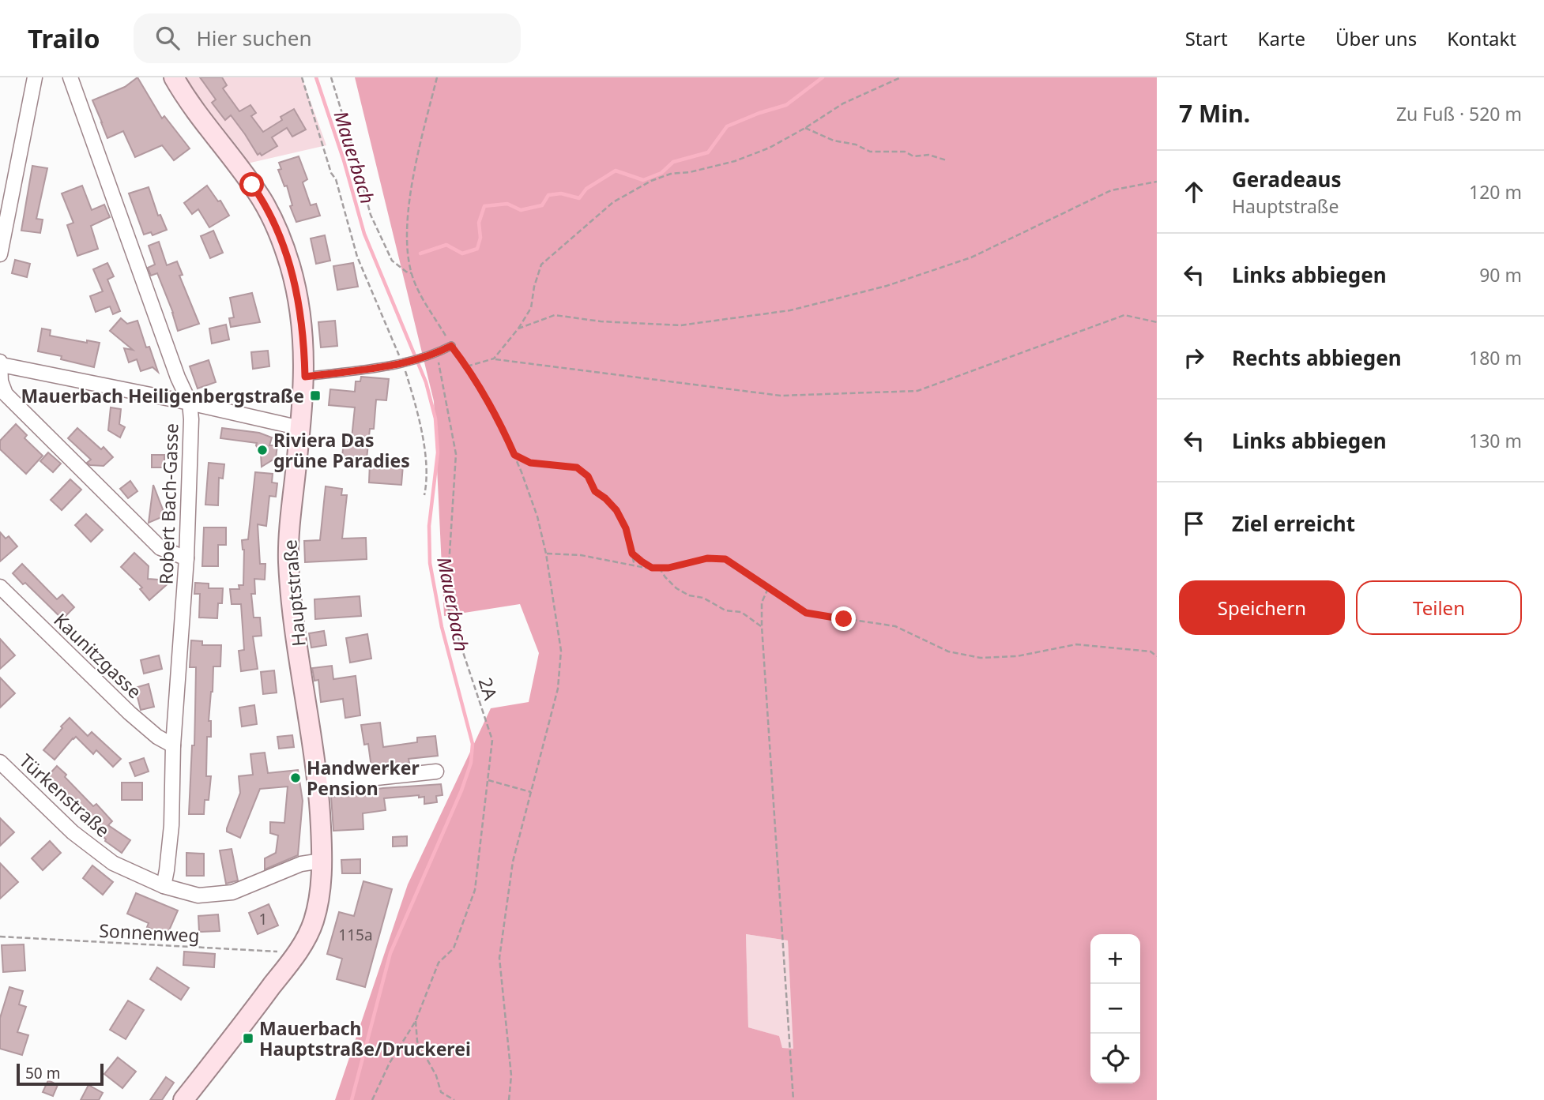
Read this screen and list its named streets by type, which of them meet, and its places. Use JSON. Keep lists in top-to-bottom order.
{
  "streets": {
    "main road": ["Hauptstraße"],
    "street": ["Robert Bach-Gasse", "Kaunitzgasse", "Türkenstraße"],
    "path": ["2A", "Sonnenweg"]
  },
  "crossings": [
    ["Robert Bach-Gasse", "Kaunitzgasse"],
    ["Robert Bach-Gasse", "Türkenstraße"],
    ["Hauptstraße", "Türkenstraße"],
    ["Hauptstraße", "Sonnenweg"]
  ],
  "water": ["Mauerbach"],
  "places": {
    "transit": ["Mauerbach Heiligenbergstraße", "Mauerbach Hauptstraße/Druckerei"],
    "other": ["Riviera Das grüne Paradies", "Handwerker Pension"]
  },
  "house_numbers": ["1", "115a"],
  "scale_bar": "50 m",
  "page": {
    "header": "Trailo",
    "search": "Hier suchen",
    "nav": [
      "Start",
      "Karte",
      "Über uns",
      "Kontakt"
    ],
    "heading": ["7 Min.", "Zu Fuß · 520 m"],
    "list": [
      ["Geradeaus", "Hauptstraße", "120 m"],
      ["Links abbiegen", "90 m"],
      ["Rechts abbiegen", "180 m"],
      ["Links abbiegen", "130 m"],
      "Ziel erreicht"
    ],
    "buttons": ["Speichern", "Teilen"],
    "map_buttons": ["+", "−"],
    "scale": "50 m"
  }
}
